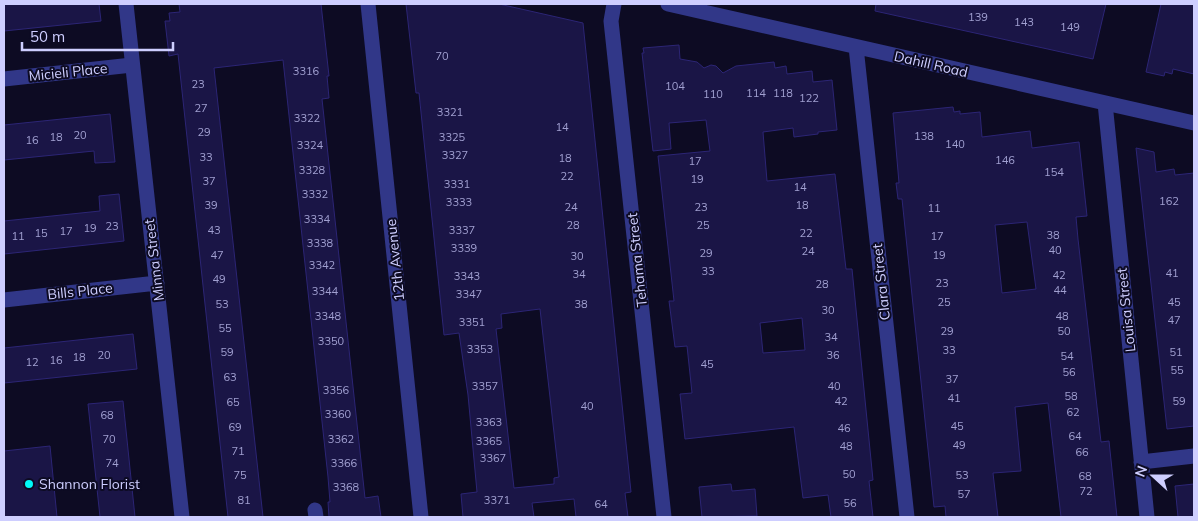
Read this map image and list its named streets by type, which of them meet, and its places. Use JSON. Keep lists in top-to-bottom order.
{
  "streets": {
    "street": [
      "Dahill Road",
      "Micieli Place",
      "Minna Street",
      "12th Avenue",
      "Tehama Street",
      "Clara Street",
      "Bills Place",
      "Louisa Street"
    ]
  },
  "crossings": [
    ["Dahill Road", "Clara Street"],
    ["Dahill Road", "Louisa Street"],
    ["Micieli Place", "Minna Street"],
    ["Minna Street", "Bills Place"]
  ],
  "places": ["Shannon Florist"],
  "house_numbers": [
    "139",
    "143",
    "149",
    "70",
    "3316",
    "23",
    "104",
    "114",
    "118",
    "110",
    "122",
    "27",
    "3321",
    "3322",
    "14",
    "29",
    "20",
    "138",
    "18",
    "3325",
    "16",
    "140",
    "3324",
    "3327",
    "33",
    "18",
    "146",
    "17",
    "3328",
    "154",
    "22",
    "19",
    "37",
    "3331",
    "14",
    "3332",
    "162",
    "3333",
    "39",
    "18",
    "24",
    "23",
    "11",
    "3334",
    "28",
    "25",
    "23",
    "19",
    "43",
    "3337",
    "17",
    "15",
    "22",
    "38",
    "11",
    "17",
    "3338",
    "3339",
    "40",
    "24",
    "29",
    "47",
    "19",
    "30",
    "3342",
    "33",
    "41",
    "34",
    "42",
    "3343",
    "49",
    "23",
    "28",
    "44",
    "3344",
    "3347",
    "25",
    "45",
    "53",
    "38",
    "30",
    "3348",
    "48",
    "47",
    "3351",
    "55",
    "29",
    "50",
    "34",
    "3350",
    "3353",
    "33",
    "59",
    "51",
    "20",
    "36",
    "54",
    "18",
    "16",
    "12",
    "45",
    "55",
    "56",
    "63",
    "37",
    "3357",
    "40",
    "3356",
    "58",
    "41",
    "42",
    "59",
    "65",
    "40",
    "62",
    "3360",
    "68",
    "3363",
    "45",
    "69",
    "46",
    "64",
    "70",
    "3362",
    "3365",
    "49",
    "48",
    "71",
    "66",
    "3367",
    "74",
    "3366",
    "50",
    "75",
    "53",
    "68",
    "3368",
    "72",
    "57",
    "81",
    "3371",
    "56",
    "64"
  ],
  "scale_bar": "50 m",
  "north": "left"
}
